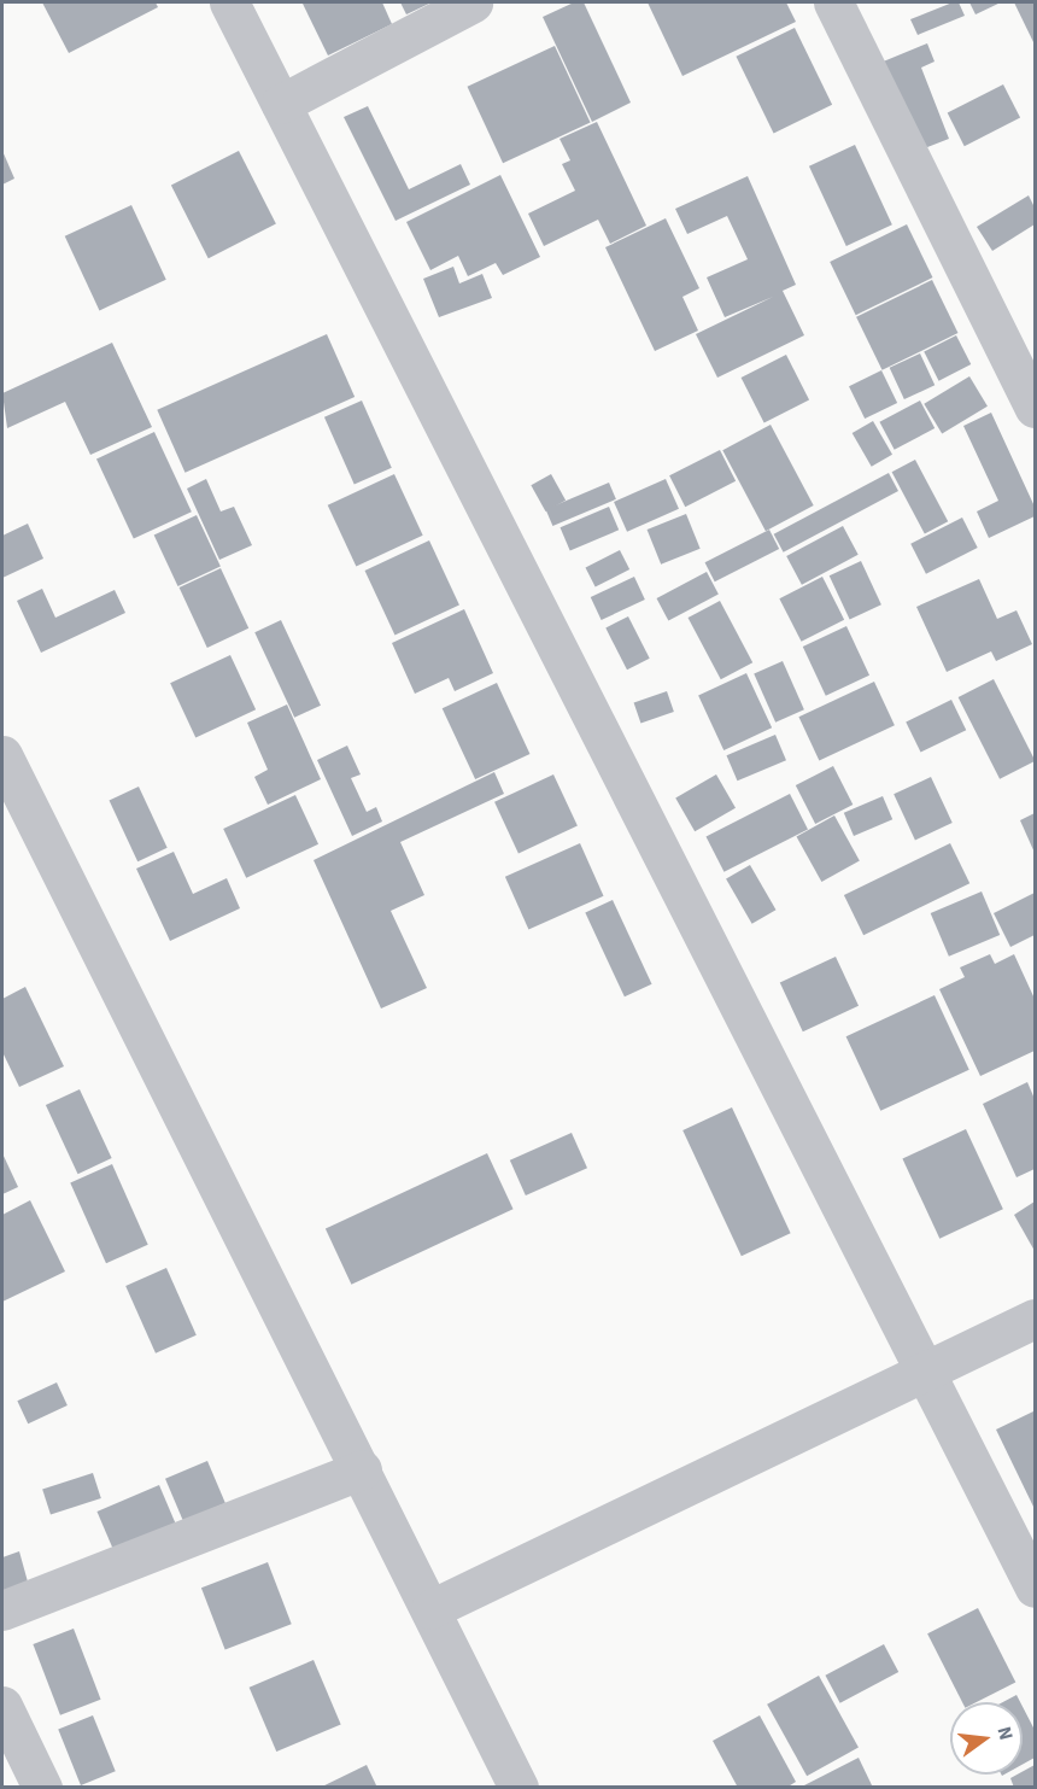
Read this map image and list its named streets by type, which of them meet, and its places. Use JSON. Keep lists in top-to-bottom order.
{
  "north": "right"
}
